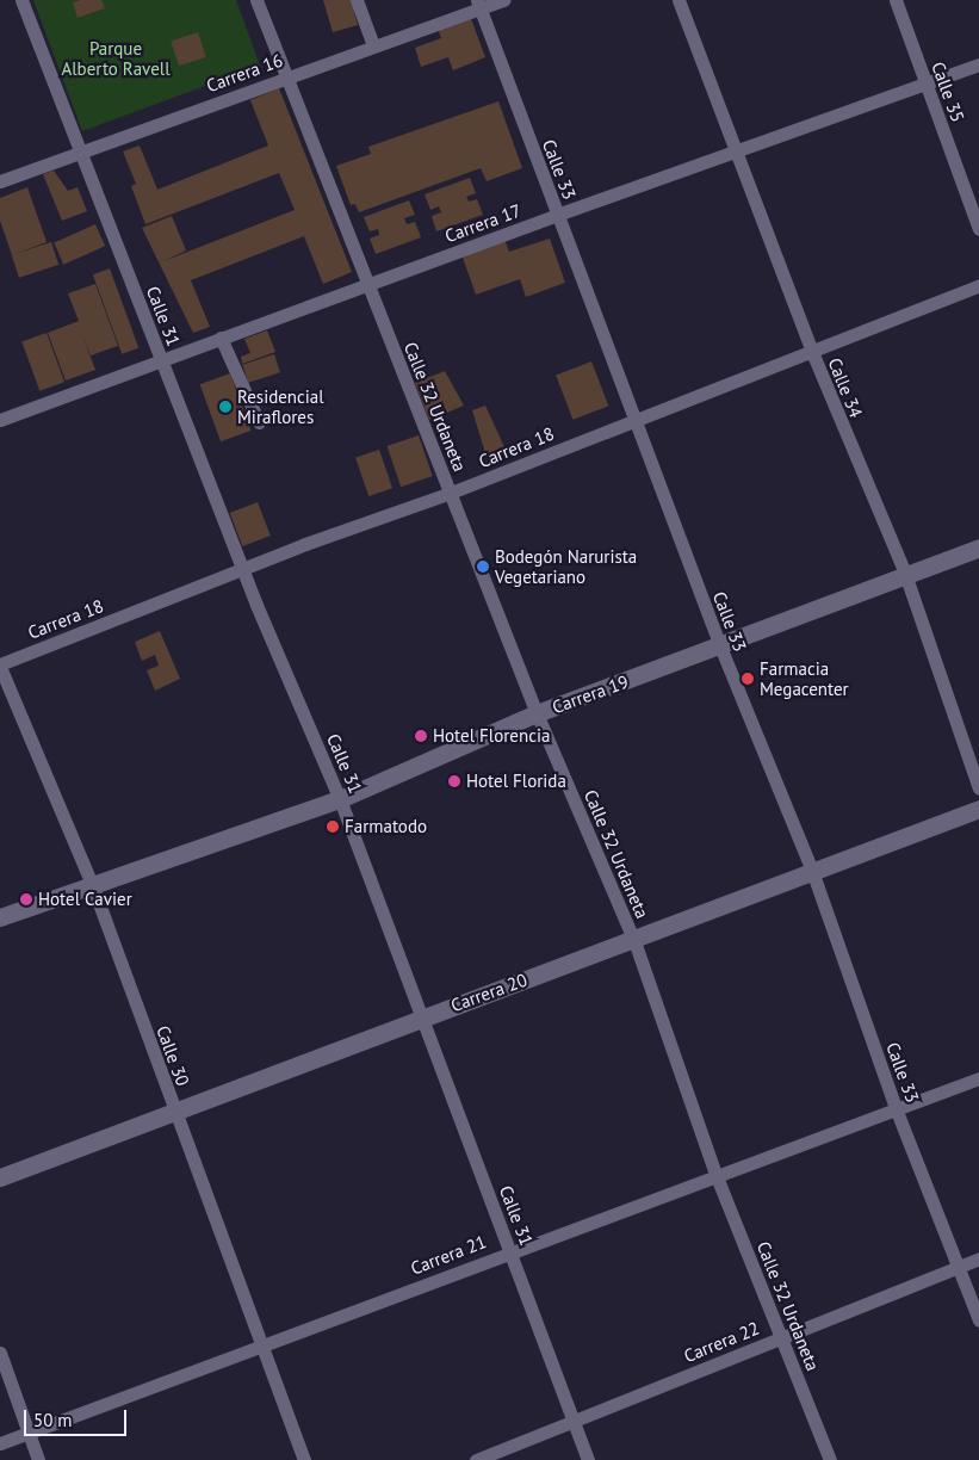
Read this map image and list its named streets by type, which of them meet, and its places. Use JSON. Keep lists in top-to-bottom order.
{
  "streets": {
    "street": [
      "Carrera 16",
      "Calle 35",
      "Calle 33",
      "Carrera 17",
      "Calle 31",
      "Calle 34",
      "Calle 32 Urdaneta",
      "Carrera 18",
      "Carrera 19",
      "Carrera 20",
      "Calle 30",
      "Carrera 21",
      "Carrera 22"
    ]
  },
  "crossings": [
    ["Carrera 16", "Calle 33"],
    ["Carrera 16", "Calle 31"],
    ["Carrera 16", "Calle 32 Urdaneta"],
    ["Calle 35", "Carrera 17"],
    ["Calle 33", "Carrera 17"],
    ["Calle 33", "Carrera 18"],
    ["Calle 33", "Carrera 19"],
    ["Calle 33", "Carrera 20"],
    ["Calle 33", "Carrera 21"],
    ["Calle 33", "Carrera 22"],
    ["Carrera 17", "Calle 31"],
    ["Carrera 17", "Calle 34"],
    ["Carrera 17", "Calle 32 Urdaneta"],
    ["Calle 31", "Carrera 18"],
    ["Calle 31", "Carrera 19"],
    ["Calle 31", "Carrera 20"],
    ["Calle 31", "Carrera 21"],
    ["Calle 31", "Carrera 22"],
    ["Calle 34", "Carrera 18"],
    ["Calle 34", "Carrera 19"],
    ["Calle 32 Urdaneta", "Carrera 18"],
    ["Calle 32 Urdaneta", "Carrera 19"],
    ["Calle 32 Urdaneta", "Carrera 20"],
    ["Calle 32 Urdaneta", "Carrera 21"],
    ["Calle 32 Urdaneta", "Carrera 22"],
    ["Carrera 18", "Calle 30"],
    ["Carrera 19", "Calle 30"],
    ["Carrera 20", "Calle 30"],
    ["Calle 30", "Carrera 21"]
  ],
  "parks": ["Parque Alberto Ravell"],
  "places": [
    "Residencial Miraflores",
    "Bodegón Narurista Vegetariano",
    "Farmacia Megacenter",
    "Hotel Florencia",
    "Hotel Florida",
    "Farmatodo",
    "Hotel Cavier"
  ],
  "scale_bar": "50 m"
}
